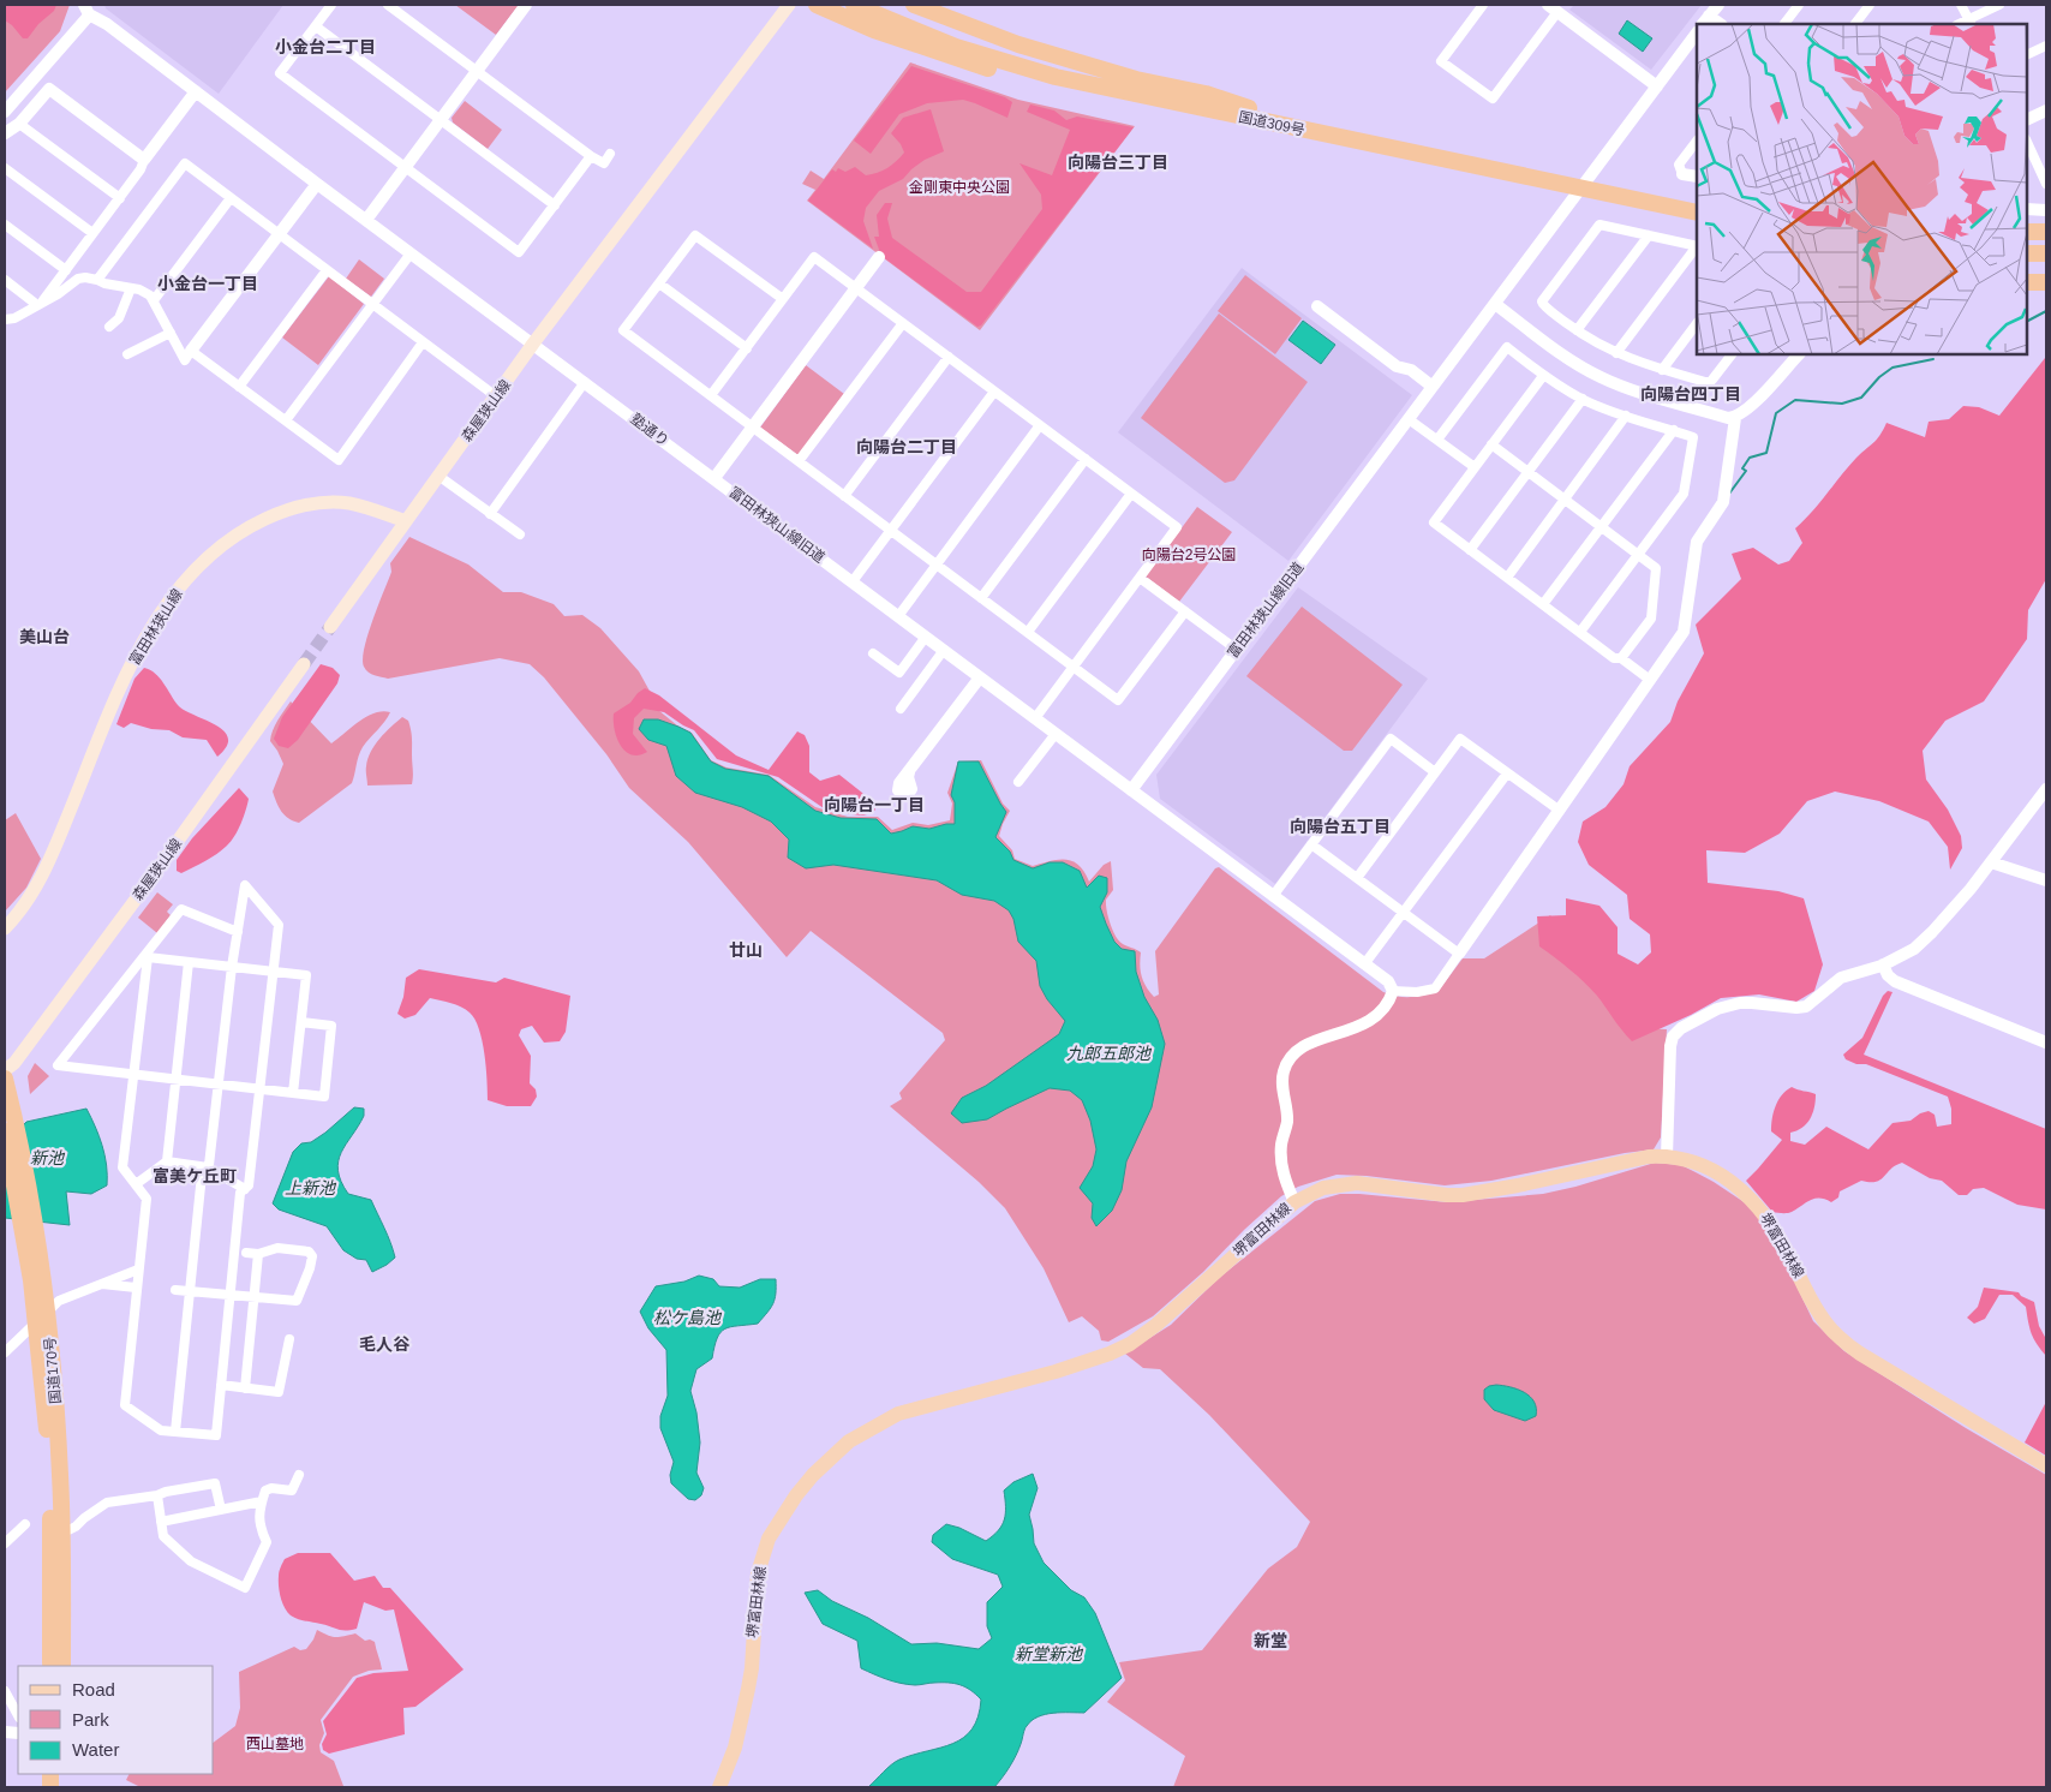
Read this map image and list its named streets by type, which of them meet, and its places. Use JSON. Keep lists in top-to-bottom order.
{
  "streets": {
    "highway": ["国道309号", "国道170号"],
    "main road": ["森屋狭山線", "富田林狭山線", "堺富田林線"],
    "street": ["塾通り", "富田林狭山線旧道"]
  },
  "crossings": [
    ["森屋狭山線", "富田林狭山線"],
    ["塾通り", "富田林狭山線旧道"]
  ],
  "districts": [
    "小金台二丁目",
    "向陽台三丁目",
    "小金台一丁目",
    "向陽台四丁目",
    "向陽台二丁目",
    "美山台",
    "向陽台一丁目",
    "向陽台五丁目",
    "廿山",
    "富美ケ丘町",
    "毛人谷",
    "新堂"
  ],
  "water": [
    "九郎五郎池",
    "新池",
    "上新池",
    "松ケ島池",
    "新堂新池"
  ],
  "parks": ["金剛東中央公園", "向陽台2号公園", "西山墓地"],
  "legend": ["Road", "Park", "Water"]
}
